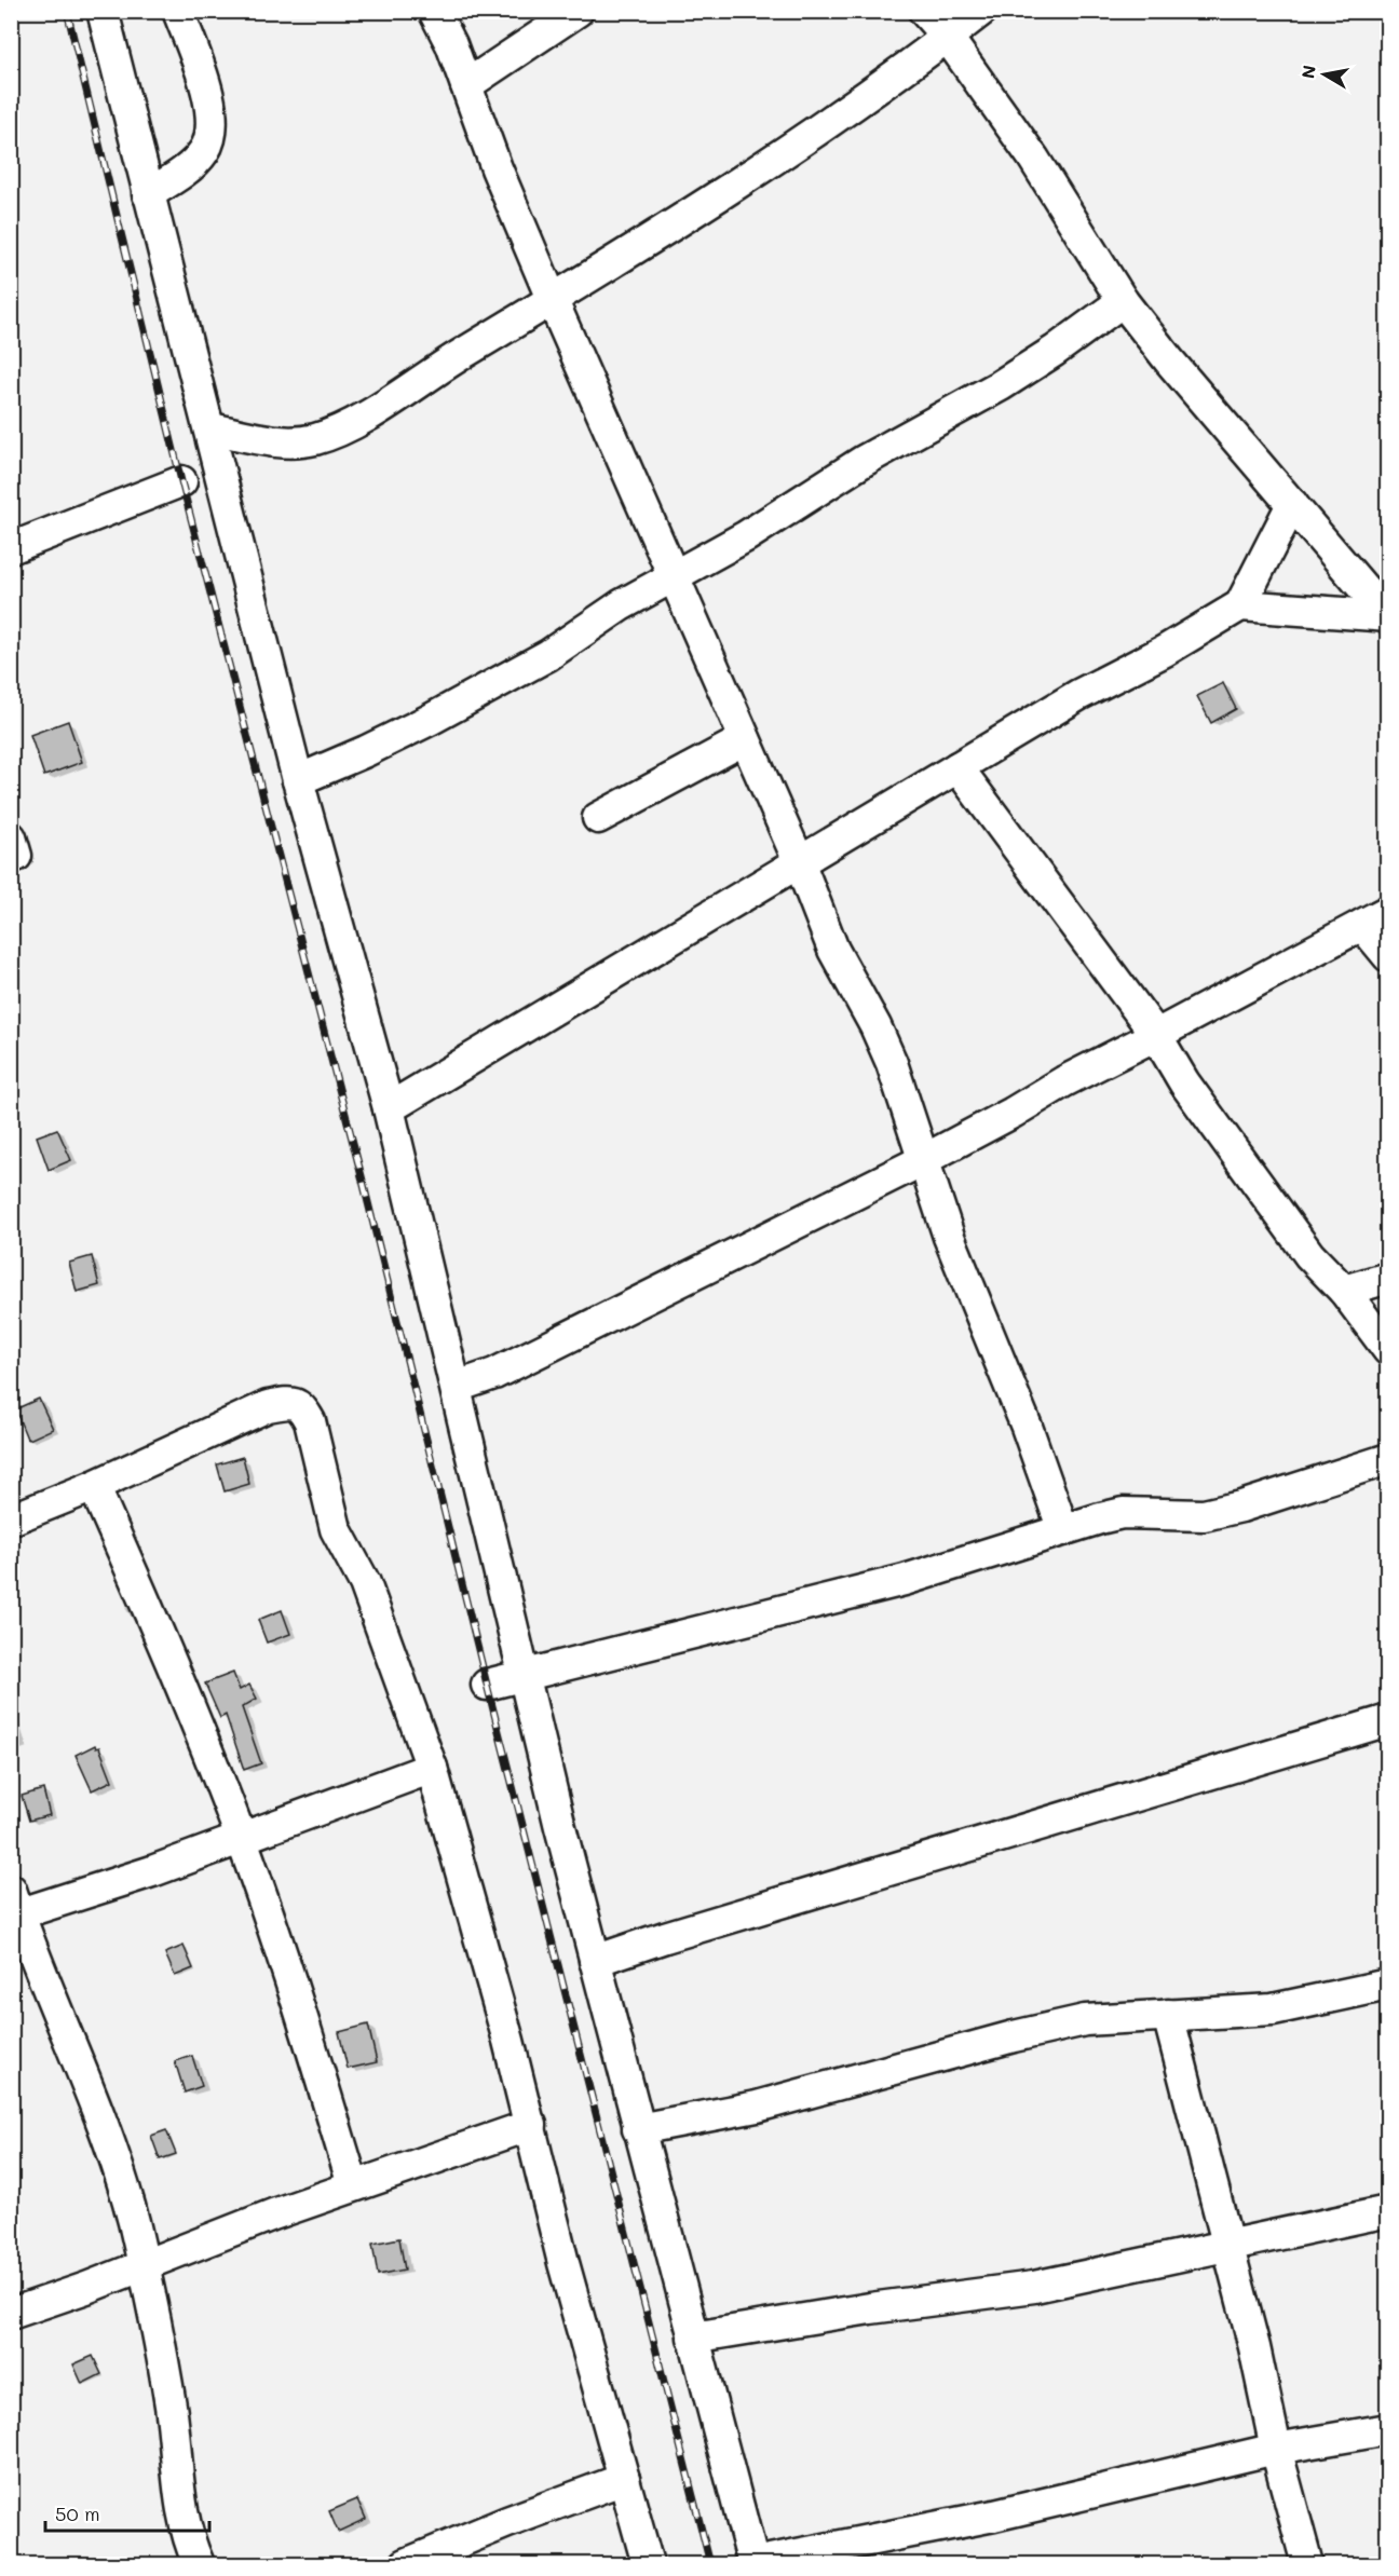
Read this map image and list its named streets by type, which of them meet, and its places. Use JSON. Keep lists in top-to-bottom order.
{
  "scale_bar": "50 m",
  "north": "left"
}
